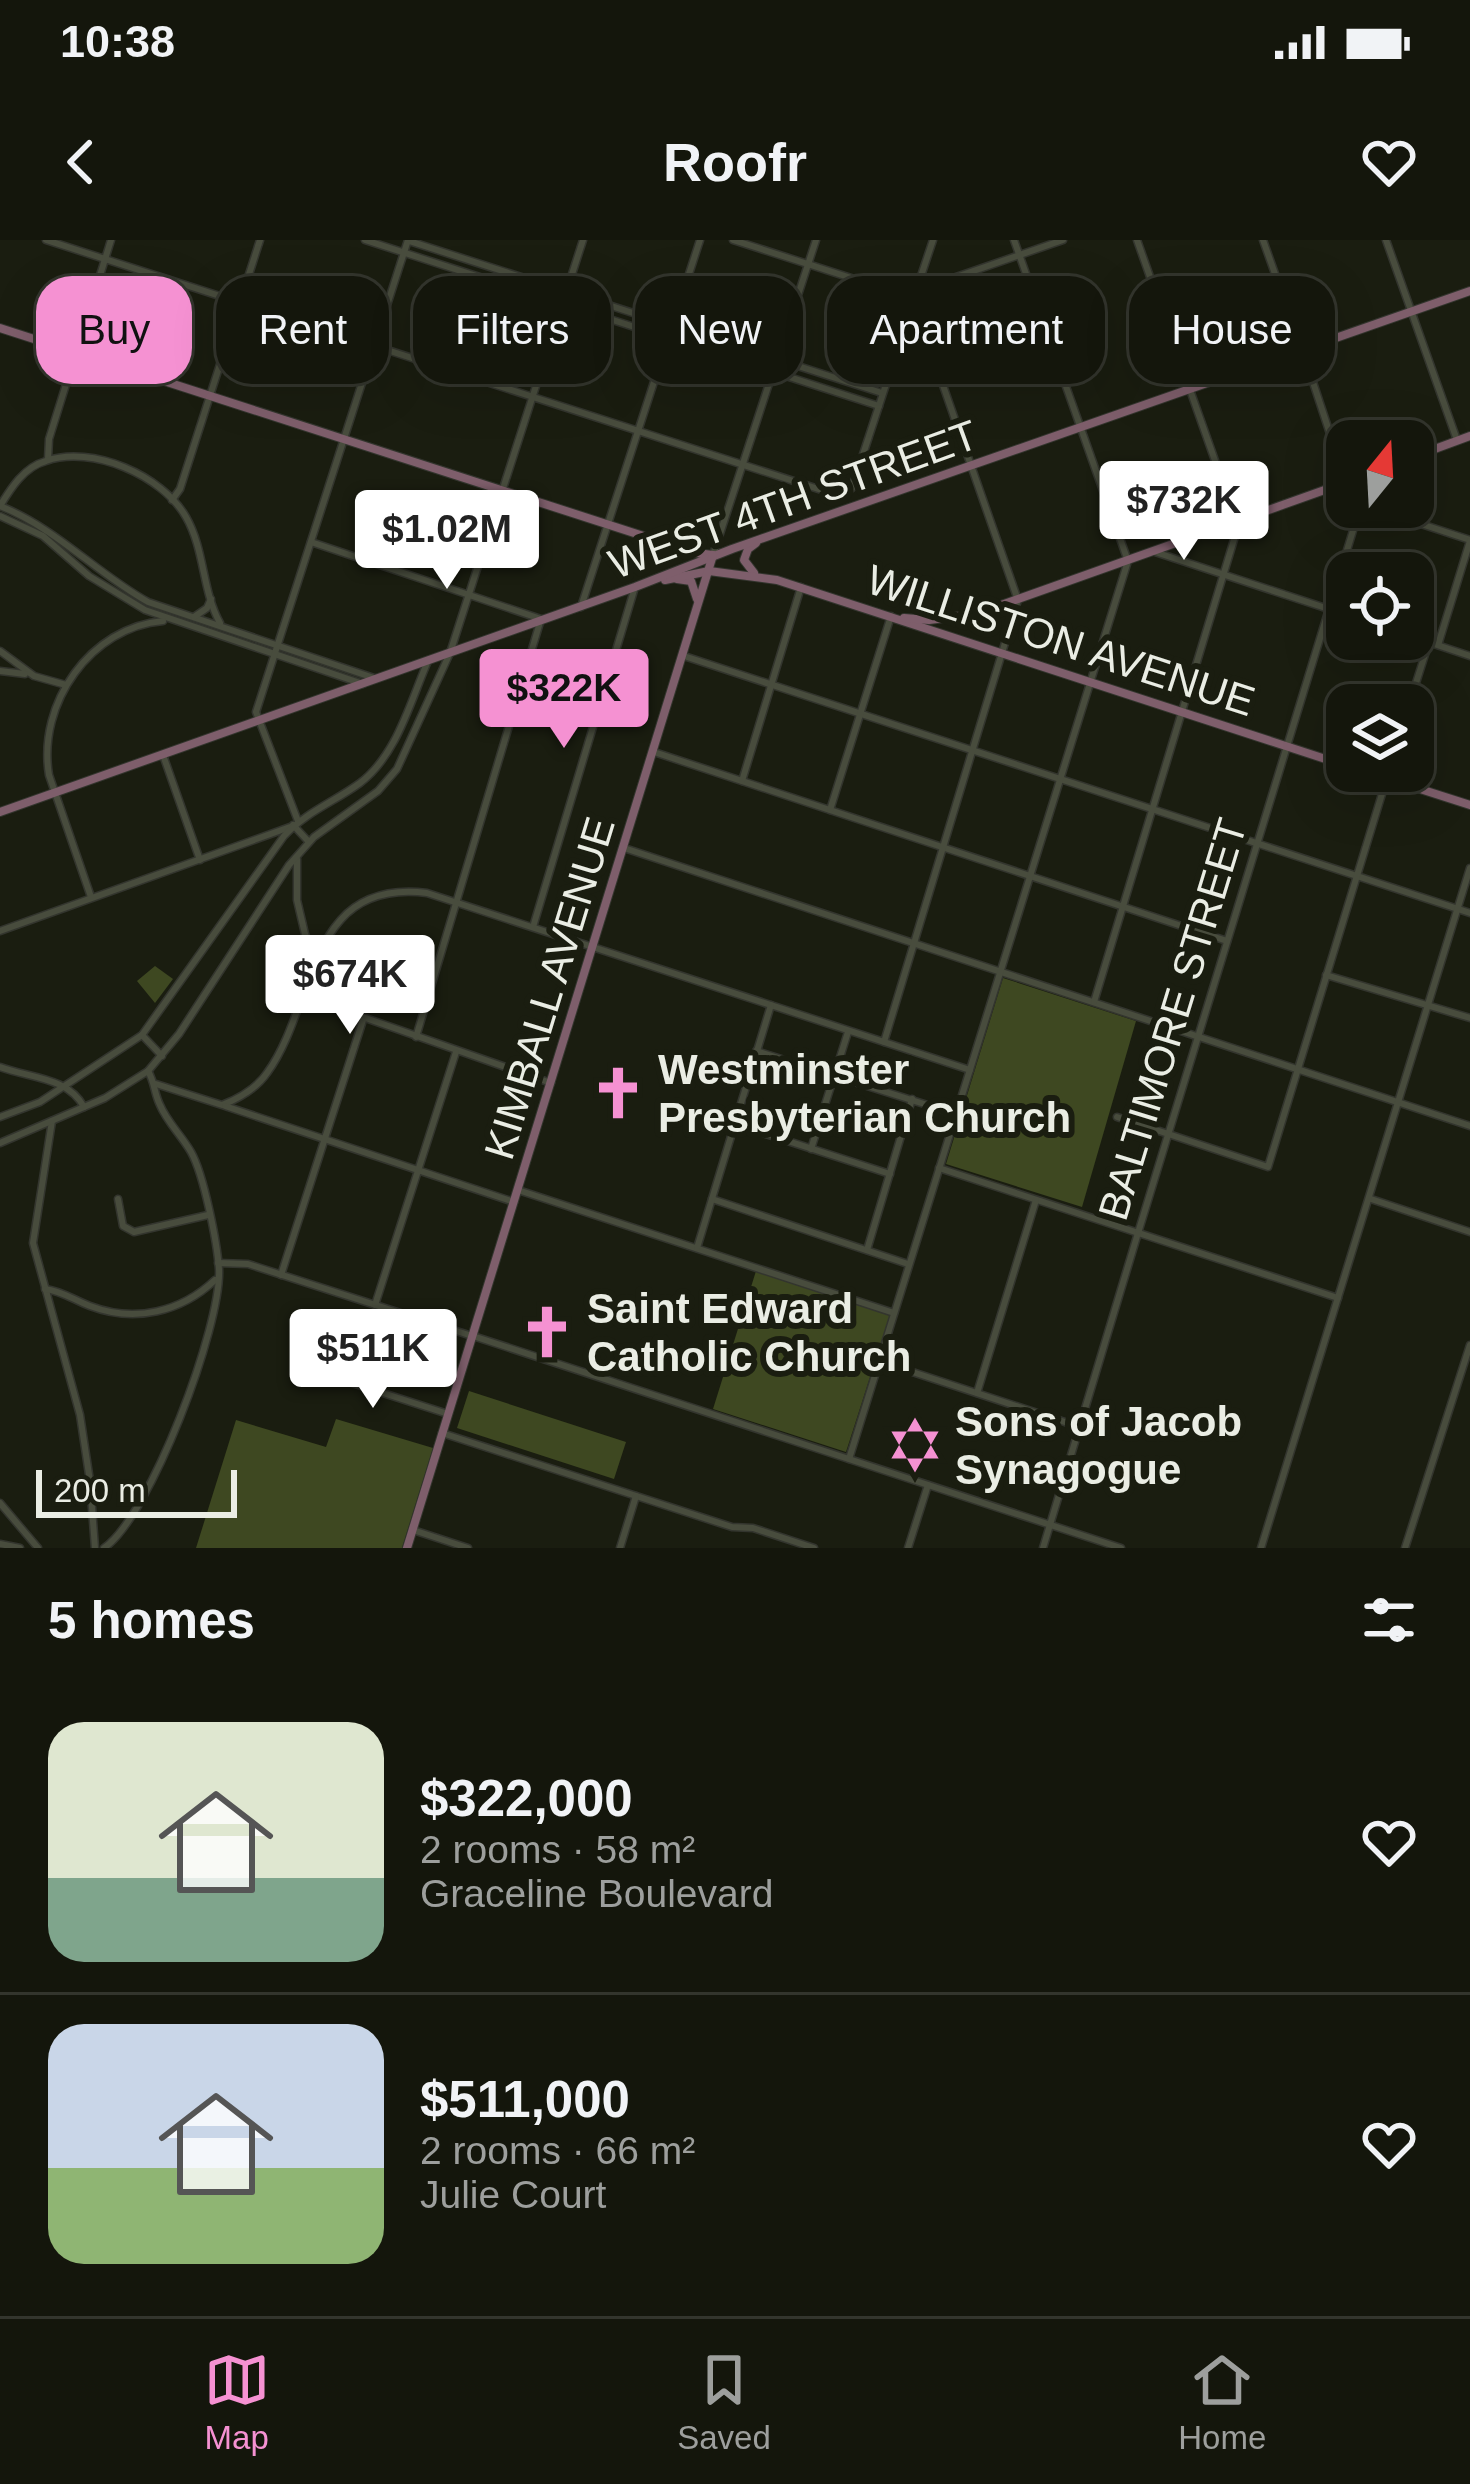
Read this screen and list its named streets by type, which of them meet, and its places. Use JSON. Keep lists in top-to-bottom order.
{
  "streets": {
    "main road": ["WEST 4TH STREET", "WILLISTON AVENUE", "KIMBALL AVENUE"],
    "street": ["BALTIMORE STREET"]
  },
  "crossings": [
    ["WEST 4TH STREET", "WILLISTON AVENUE"],
    ["WEST 4TH STREET", "KIMBALL AVENUE"],
    ["WILLISTON AVENUE", "KIMBALL AVENUE"],
    ["WILLISTON AVENUE", "BALTIMORE STREET"]
  ],
  "places": {
    "church": ["Westminster Presbyterian Church", "Saint Edward Catholic Church"],
    "synagogue": ["Sons of Jacob Synagogue"]
  },
  "scale_bar": "200 m",
  "north": "top",
  "page": {
    "status": "10:38",
    "header": "Roofr",
    "chip": [
      "Buy",
      "Rent",
      "Filters",
      "New",
      "Apartment",
      "House"
    ],
    "price": [
      "$732K",
      "$1.02M",
      "$322K",
      "$674K",
      "$511K"
    ],
    "scale": "200 m",
    "heading": "5 homes",
    "list": [
      {
        "name": "$322,000",
        "note": "2 rooms · 58 m² · Graceline Boulevard"
      },
      {
        "name": "$511,000",
        "note": "2 rooms · 66 m² · Julie Court"
      }
    ],
    "tabs": ["Map", "Saved", "Home"]
  }
}
